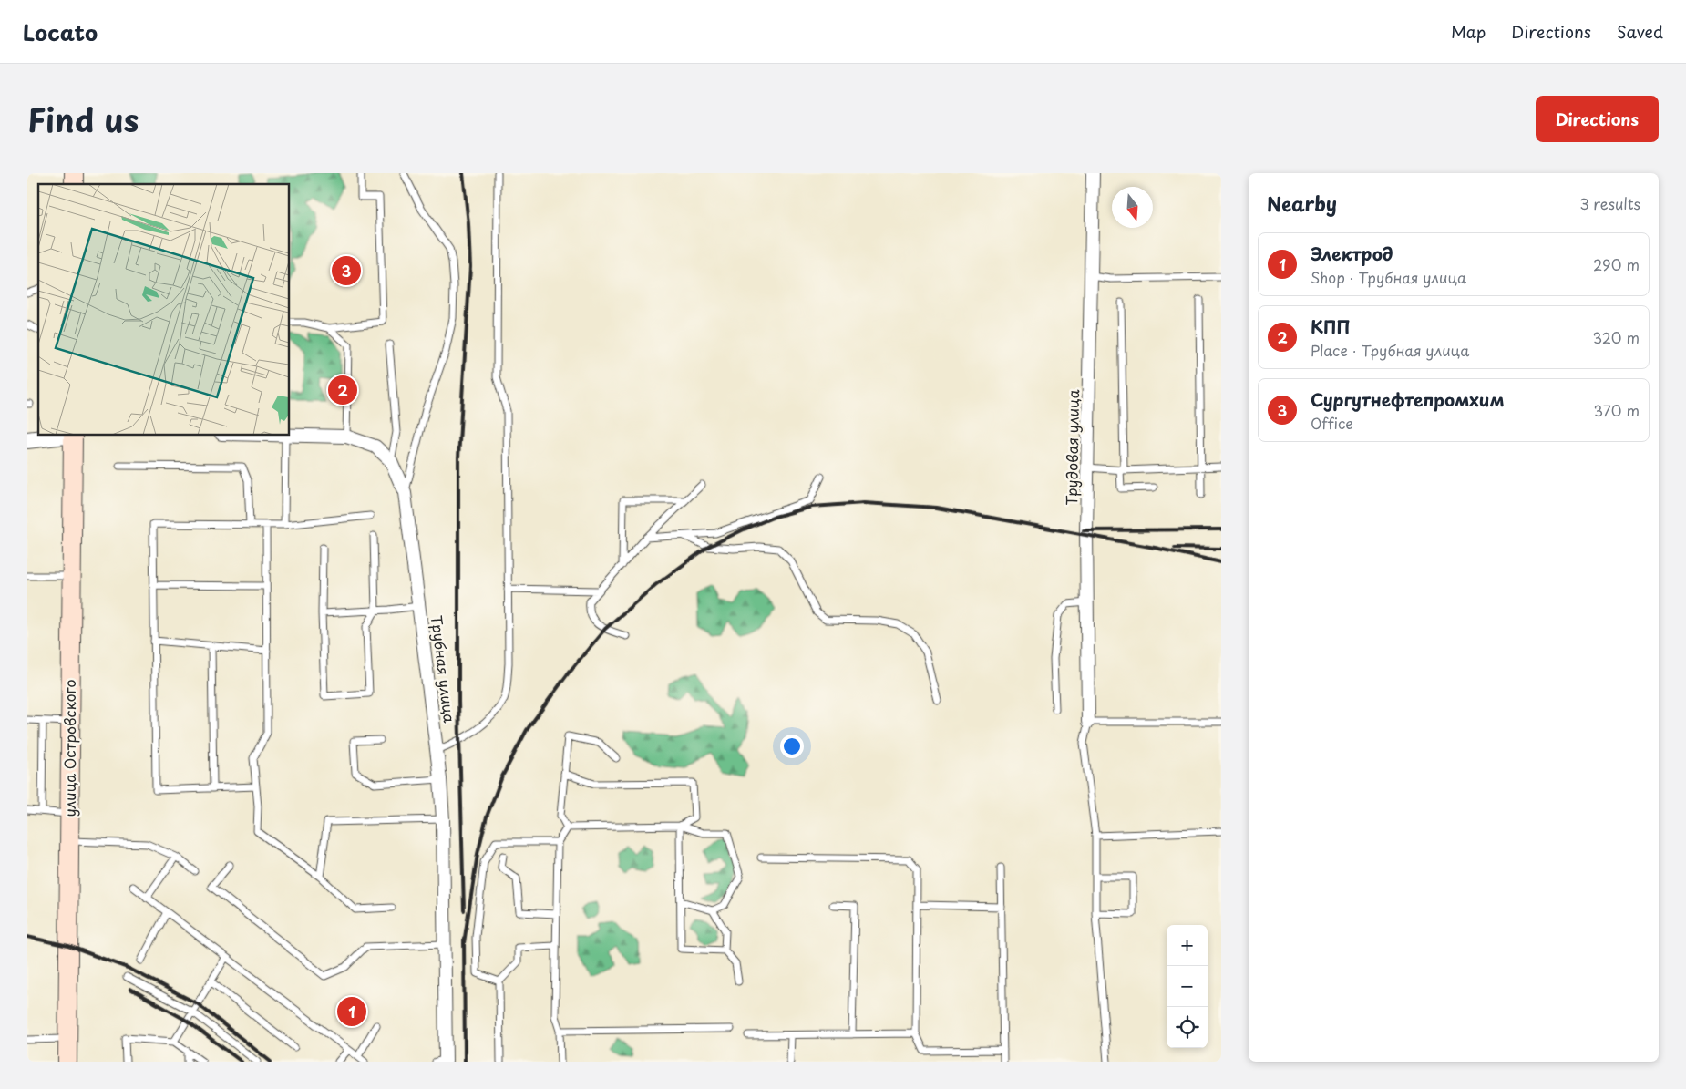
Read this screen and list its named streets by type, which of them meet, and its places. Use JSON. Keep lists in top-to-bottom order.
{
  "streets": {
    "main road": ["улица Островского"],
    "street": ["Трудовая улица", "Трубная улица"]
  },
  "north": "bottom",
  "page": {
    "header": "Locato",
    "nav": ["Map", "Directions", "Saved"],
    "title": "Find us",
    "buttons": "Directions",
    "heading": ["Nearby", "3 results"],
    "list": [
      {
        "mark": "1",
        "name": "Электрод",
        "note": "Shop · Трубная улица",
        "value": "290 m"
      },
      {
        "mark": "2",
        "name": "КПП",
        "note": "Place · Трубная улица",
        "value": "320 m"
      },
      {
        "mark": "3",
        "name": "Сургутнефтепромхим",
        "note": "Office",
        "value": "370 m"
      }
    ],
    "pins": ["3", "2", "1"],
    "map_buttons": ["+", "−"]
  }
}
